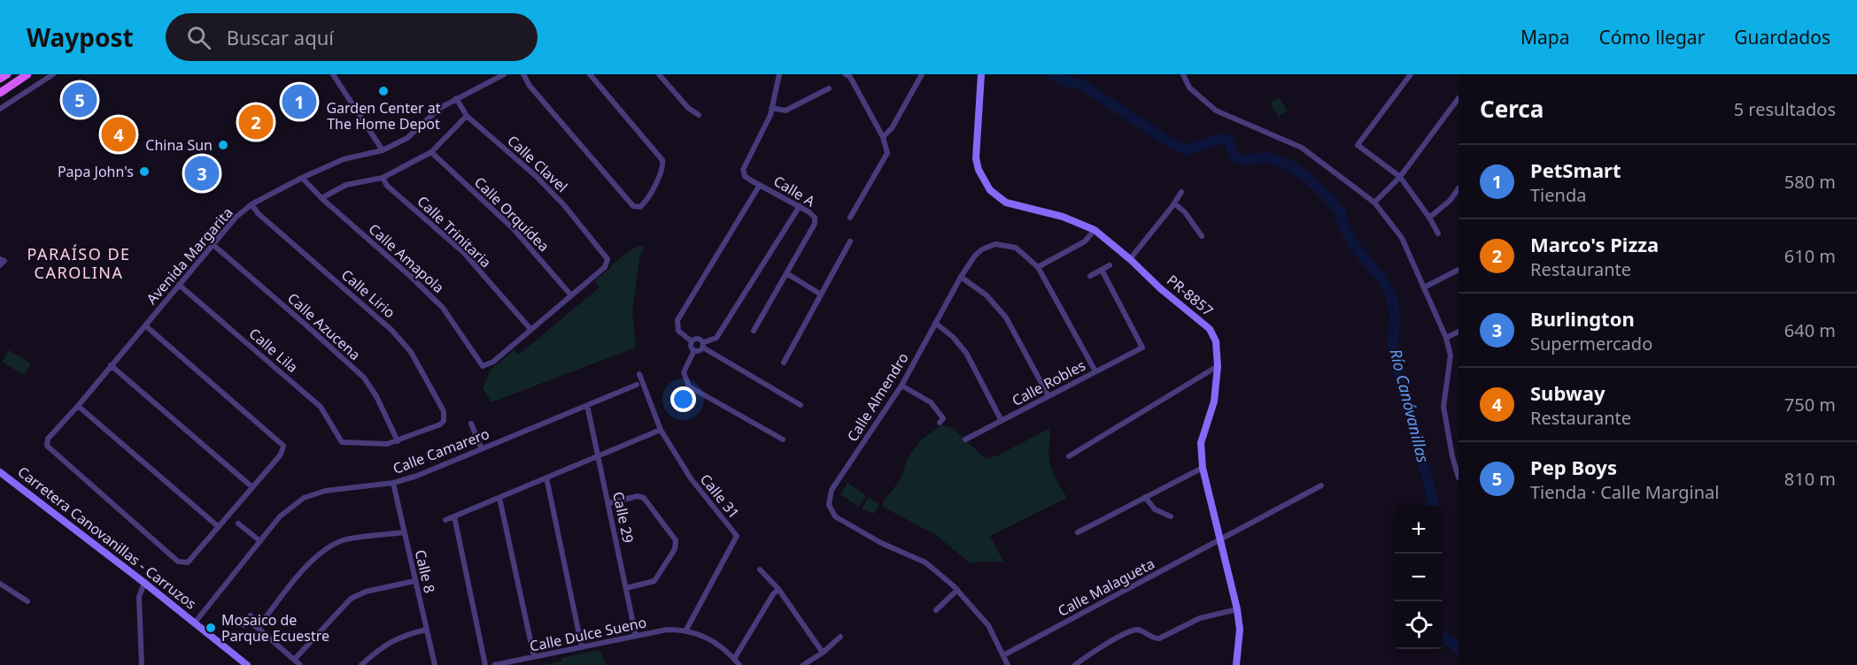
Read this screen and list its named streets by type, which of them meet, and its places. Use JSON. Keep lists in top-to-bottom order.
{
  "streets": {
    "street": [
      "Calle Clavel",
      "Calle A",
      "Calle Orquídea",
      "Calle Trinitaria",
      "Avenida Margarita",
      "Calle Amapola",
      "Calle Lirio",
      "PR-8857",
      "Calle Azucena",
      "Calle Lila",
      "Calle Robles",
      "Calle Almendro",
      "Calle Camarero",
      "Calle 31",
      "Calle 29",
      "Carretera Canovanillas - Carruzos",
      "Calle 8",
      "Calle Malagueta",
      "Calle Dulce Sueno"
    ]
  },
  "crossings": [
    ["Calle Clavel", "Calle Orquídea"],
    ["Calle Clavel", "Avenida Margarita"],
    ["Calle Trinitaria", "Calle Amapola"],
    ["Avenida Margarita", "Calle Amapola"],
    ["Avenida Margarita", "Calle Lirio"],
    ["Avenida Margarita", "Calle Azucena"],
    ["Avenida Margarita", "Calle Lila"],
    ["Calle Lirio", "Calle Azucena"],
    ["Calle Lirio", "Calle Lila"],
    ["PR-8857", "Calle Malagueta"],
    ["Calle Azucena", "Calle Lila"],
    ["Calle Robles", "Calle Almendro"],
    ["Calle Almendro", "Calle Malagueta"],
    ["Calle Camarero", "Calle 29"],
    ["Calle Camarero", "Carretera Canovanillas - Carruzos"],
    ["Calle Camarero", "Calle 8"],
    ["Calle 31", "Calle Dulce Sueno"],
    ["Calle 29", "Calle Dulce Sueno"]
  ],
  "districts": ["PARAÍSO DE CAROLINA"],
  "water": ["Río Canóvanillas"],
  "places": [
    "Garden Center at The Home Depot",
    "China Sun",
    "Papa John's",
    "Mosaico de Parque Ecuestre"
  ],
  "page": {
    "header": "Waypost",
    "search": "Buscar aquí",
    "nav": ["Mapa", "Cómo llegar", "Guardados"],
    "heading": ["Cerca", "5 resultados"],
    "pins": [
      "5",
      "1",
      "2",
      "4",
      "3"
    ],
    "list": [
      {
        "mark": "1",
        "name": "PetSmart",
        "note": "Tienda",
        "value": "580 m"
      },
      {
        "mark": "2",
        "name": "Marco's Pizza",
        "note": "Restaurante",
        "value": "610 m"
      },
      {
        "mark": "3",
        "name": "Burlington",
        "note": "Supermercado",
        "value": "640 m"
      },
      {
        "mark": "4",
        "name": "Subway",
        "note": "Restaurante",
        "value": "750 m"
      },
      {
        "mark": "5",
        "name": "Pep Boys",
        "note": "Tienda · Calle Marginal",
        "value": "810 m"
      }
    ],
    "map_buttons": ["+", "−"]
  }
}
